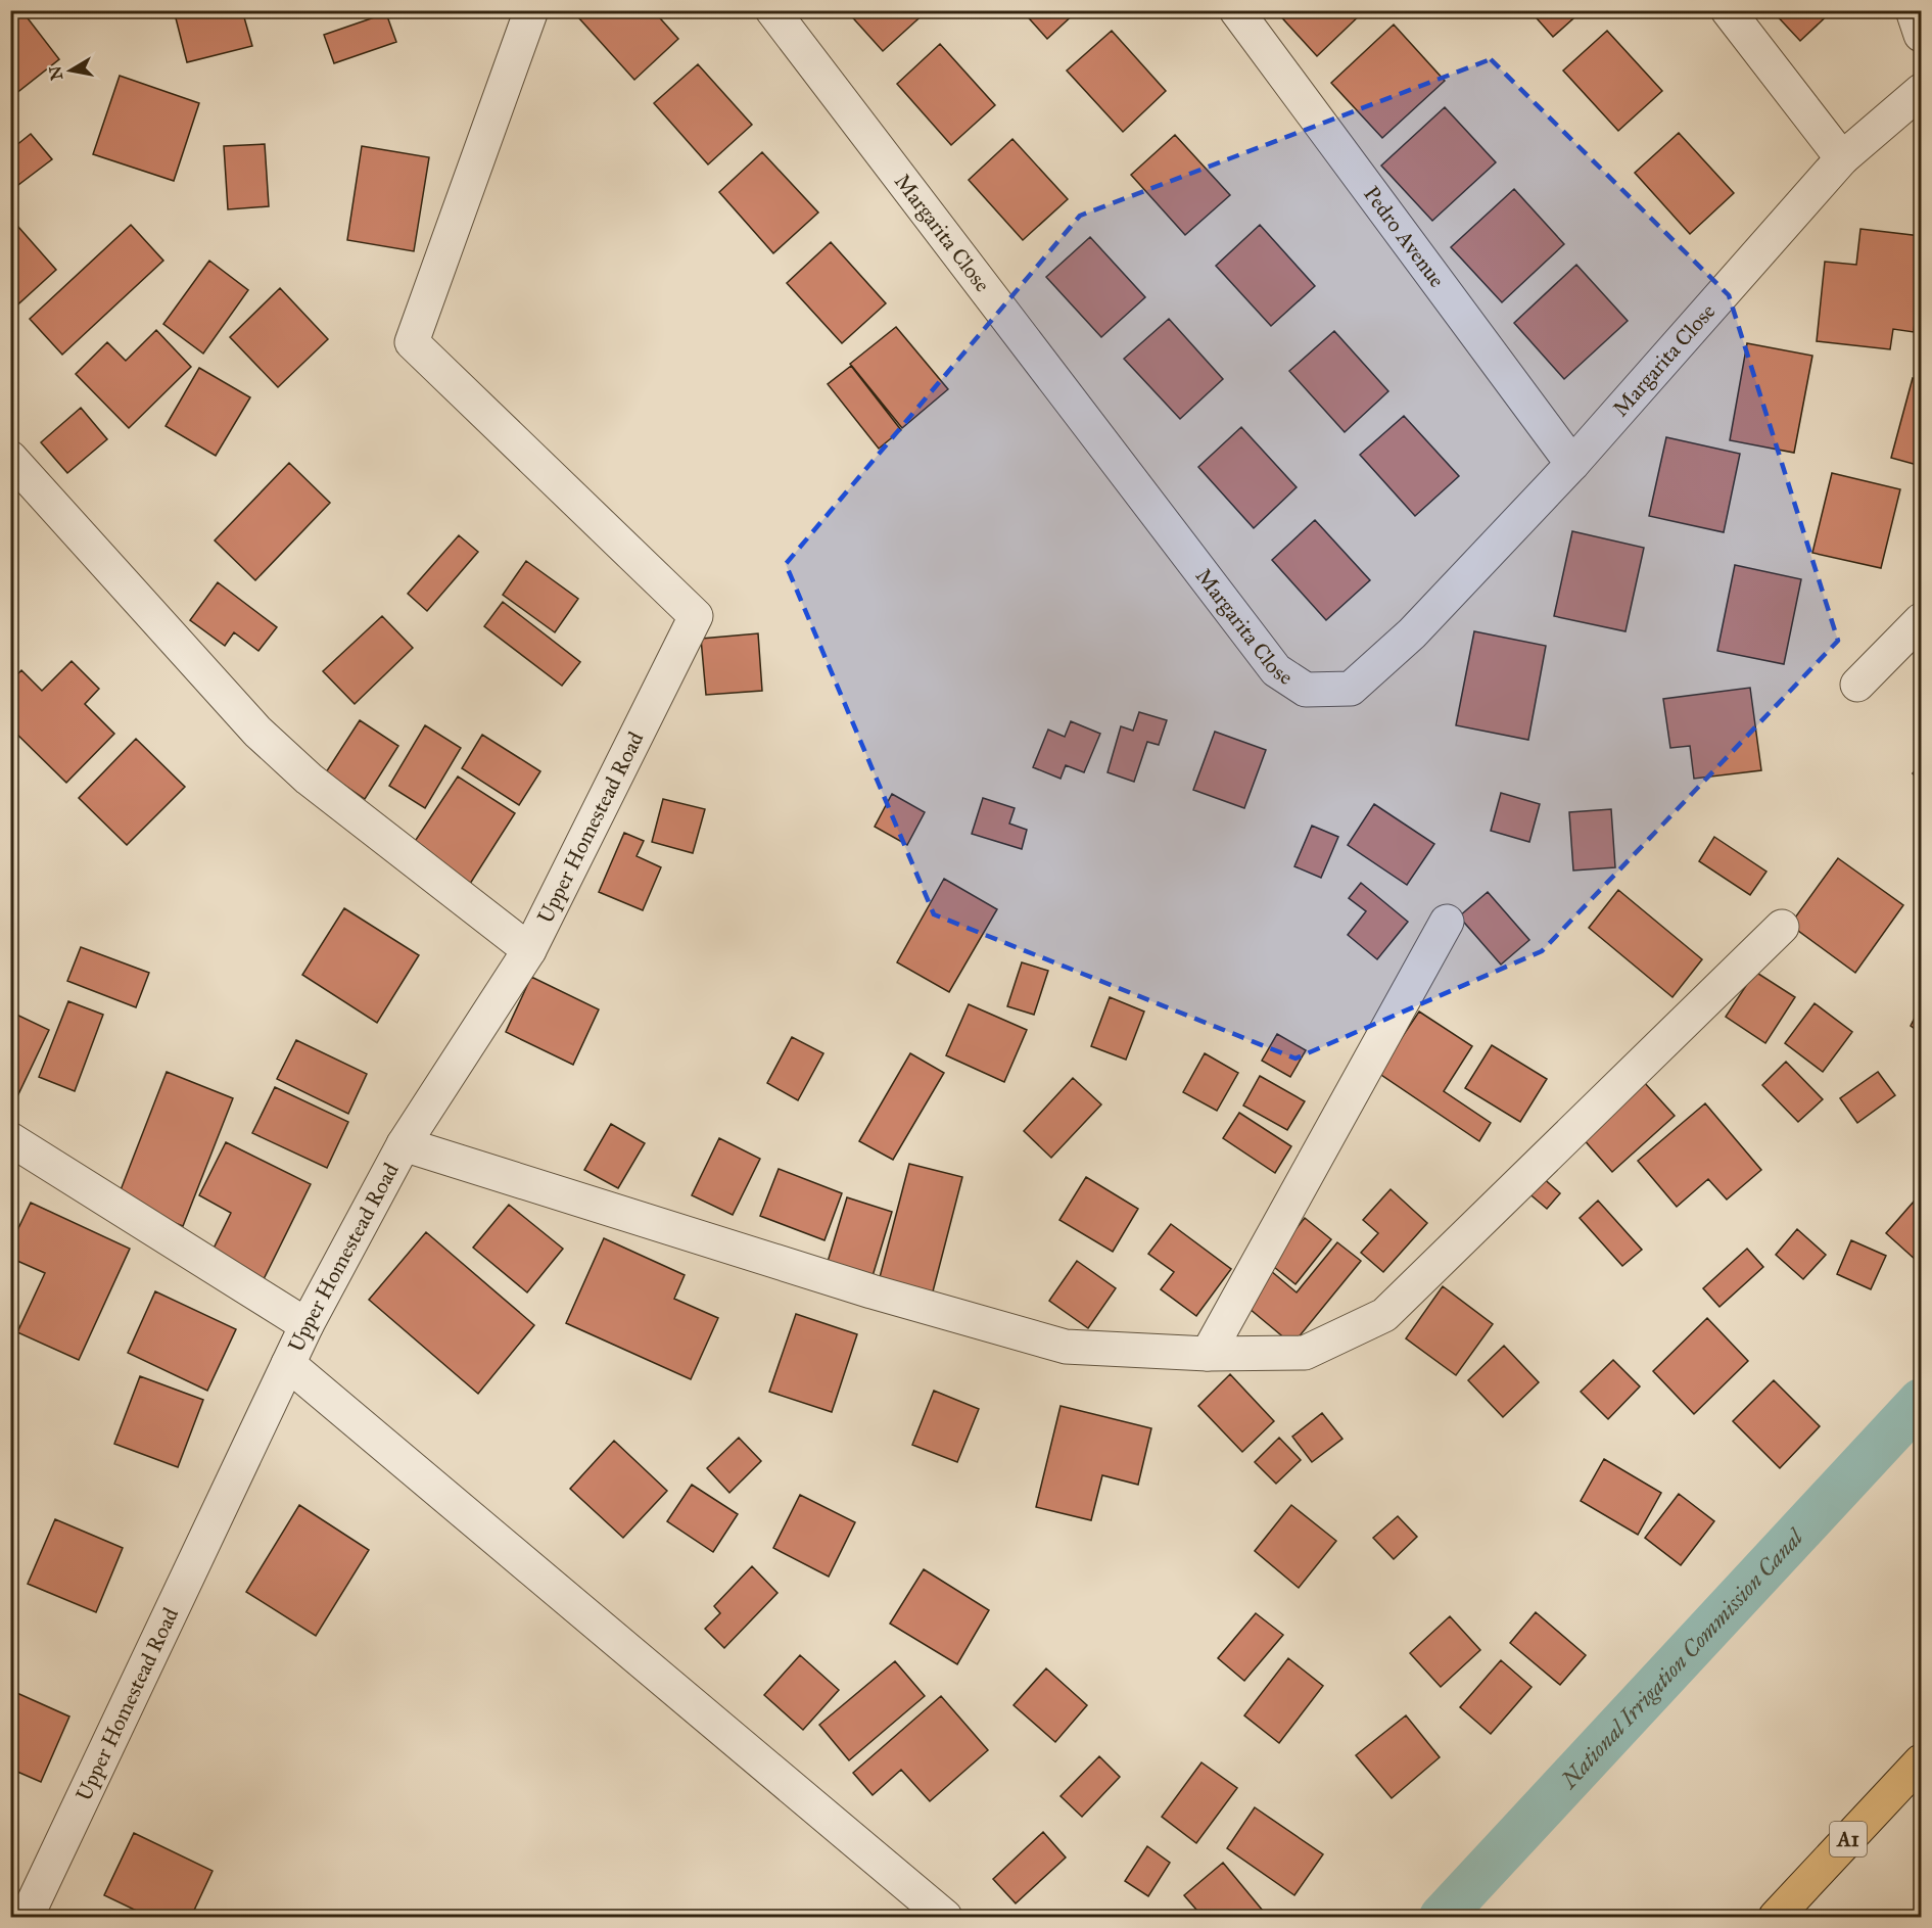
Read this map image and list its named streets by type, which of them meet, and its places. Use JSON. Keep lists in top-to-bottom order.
{
  "streets": {
    "main road": ["A1"],
    "street": ["Margarita Close", "Pedro Avenue", "Upper Homestead Road"]
  },
  "crossings": [
    ["Margarita Close", "Pedro Avenue"]
  ],
  "water": ["National Irrigation Commission Canal"],
  "north": "left"
}
